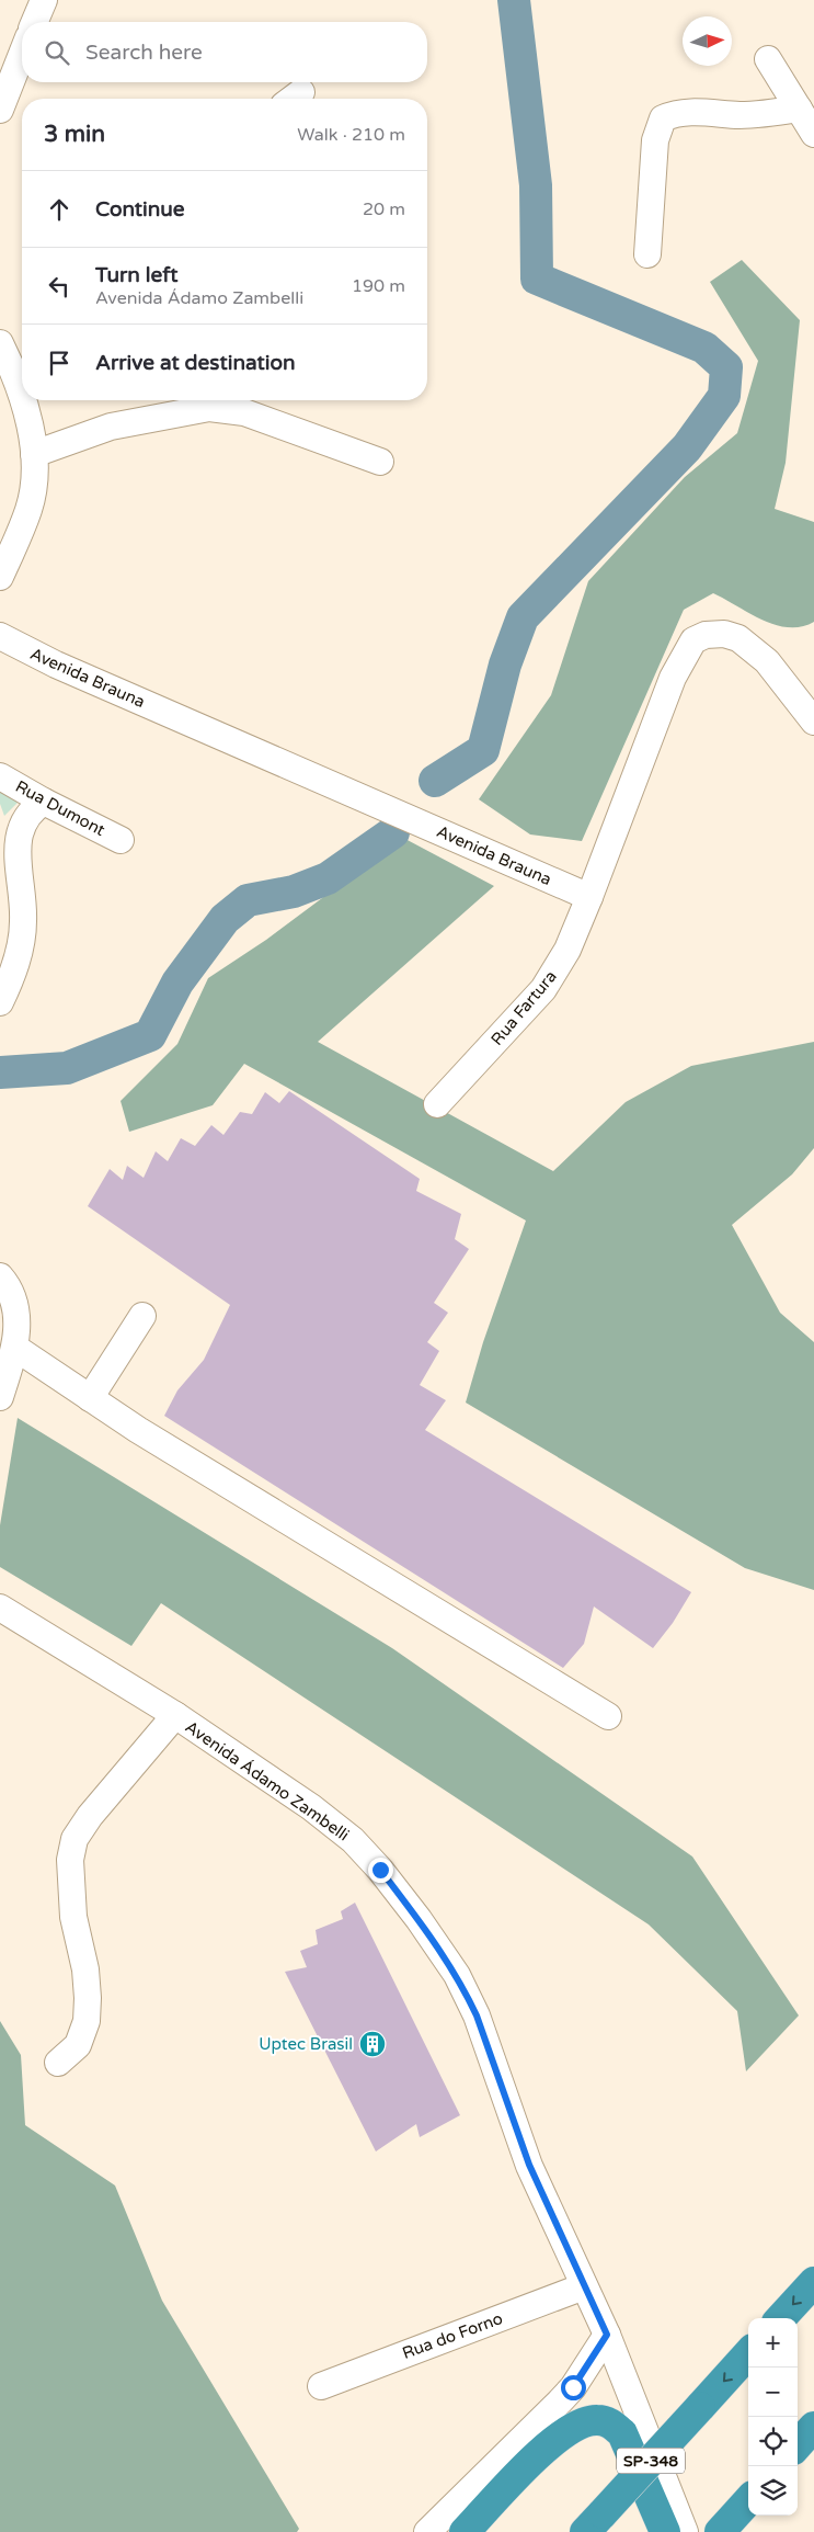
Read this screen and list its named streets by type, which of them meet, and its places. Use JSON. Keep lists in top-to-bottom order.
{
  "streets": {
    "highway": ["SP-348"],
    "street": [
      "Avenida Brauna",
      "Rua Dumont",
      "Rua Fartura",
      "Avenida Ádamo Zambelli",
      "Rua do Forno"
    ]
  },
  "crossings": [
    ["Avenida Brauna", "Rua Fartura"],
    ["Avenida Ádamo Zambelli", "Rua do Forno"]
  ],
  "places": {
    "building": ["Uptec Brasil"]
  },
  "north": "right",
  "page": {
    "search": "Search here",
    "heading": ["3 min", "Walk · 210 m"],
    "list": [
      ["Continue", "20 m"],
      ["Turn left", "Avenida Ádamo Zambelli", "190 m"],
      "Arrive at destination"
    ],
    "map_buttons": ["+", "−"]
  }
}
